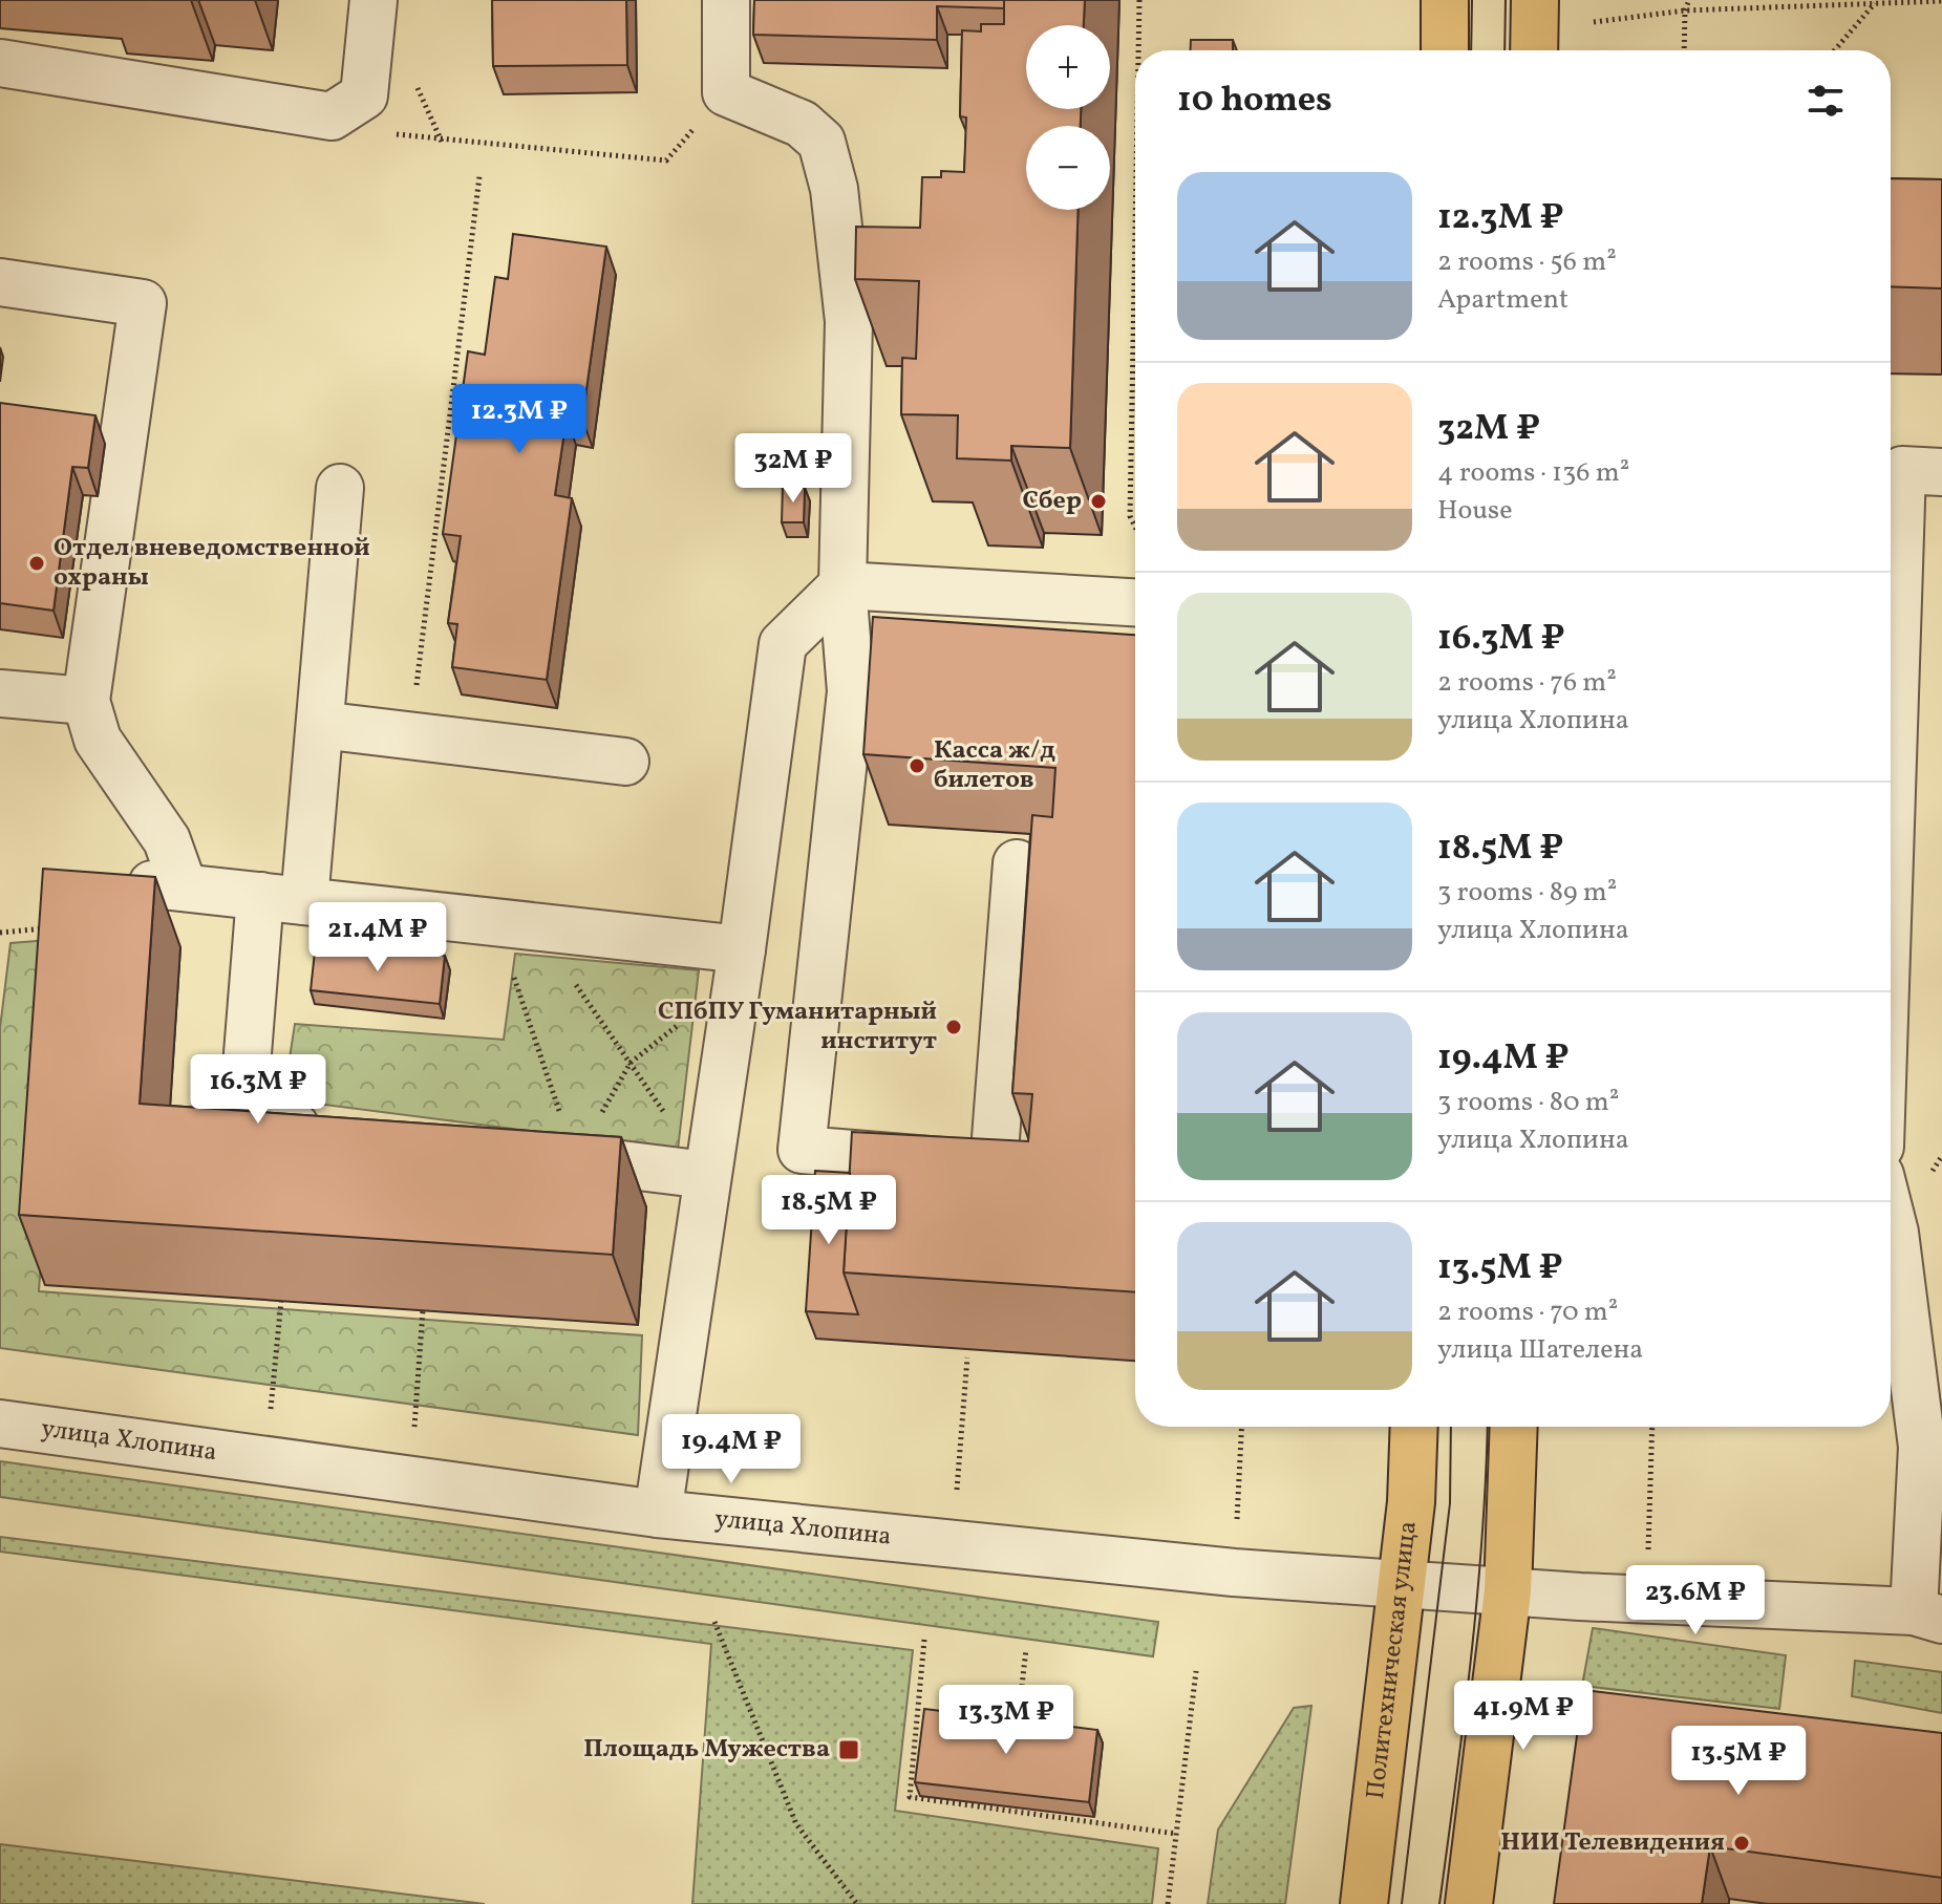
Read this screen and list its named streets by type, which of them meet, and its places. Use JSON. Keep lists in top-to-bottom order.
{
  "streets": {
    "main road": ["Политехническая улица"],
    "street": ["улица Хлопина"]
  },
  "crossings": [
    ["улица Хлопина", "Политехническая улица"]
  ],
  "places": {
    "other": [
      "Сбер",
      "Отдел вневедомственной охраны",
      "Касса ж/д билетов",
      "СПбПУ Гуманитарный институт",
      "НИИ Телевидения"
    ],
    "transit": ["Площадь Мужества"]
  },
  "page": {
    "map_buttons": ["+", "−"],
    "heading": "10 homes",
    "list": [
      {
        "name": "12.3M ₽",
        "note": "2 rooms · 56 m² · Apartment"
      },
      {
        "name": "32M ₽",
        "note": "4 rooms · 136 m² · House"
      },
      {
        "name": "16.3M ₽",
        "note": "2 rooms · 76 m² · улица Хлопина"
      },
      {
        "name": "18.5M ₽",
        "note": "3 rooms · 89 m² · улица Хлопина"
      },
      {
        "name": "19.4M ₽",
        "note": "3 rooms · 80 m² · улица Хлопина"
      },
      {
        "name": "13.5M ₽",
        "note": "2 rooms · 70 m² · улица Шателена"
      }
    ],
    "price": [
      "12.3M ₽",
      "32M ₽",
      "21.4M ₽",
      "16.3M ₽",
      "18.5M ₽",
      "19.4M ₽",
      "23.6M ₽",
      "41.9M ₽",
      "13.3M ₽",
      "13.5M ₽"
    ]
  }
}
